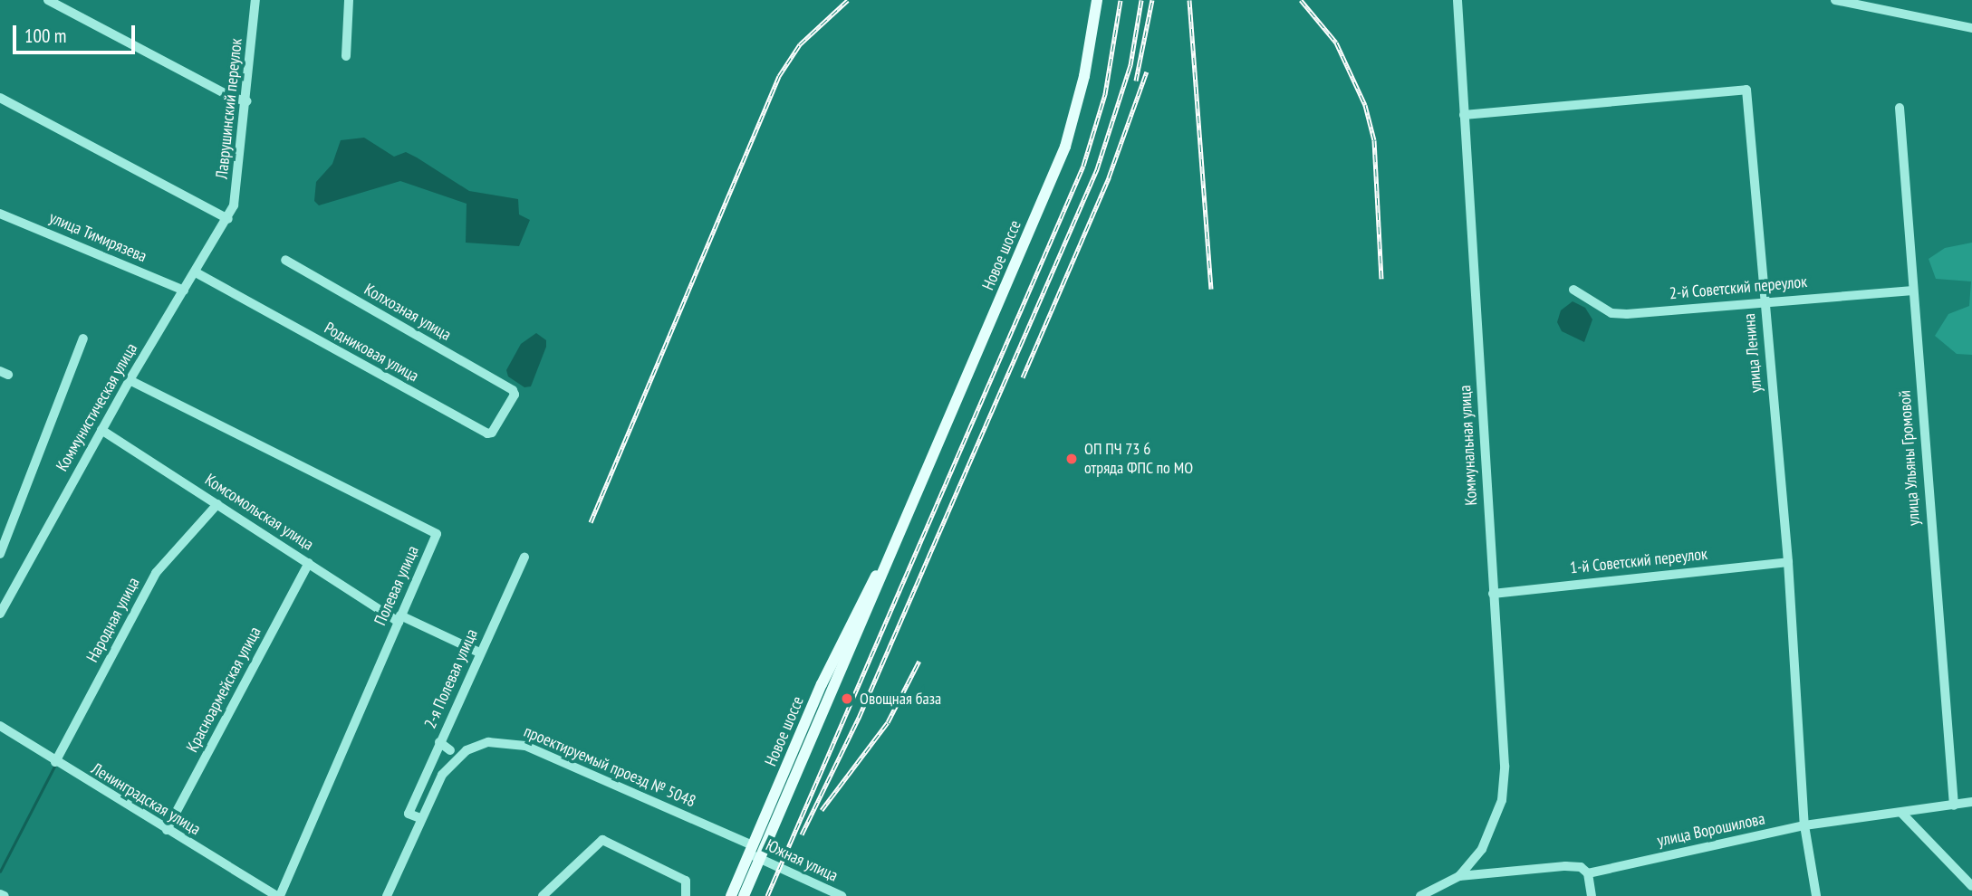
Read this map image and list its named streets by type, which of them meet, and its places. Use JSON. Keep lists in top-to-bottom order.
{
  "streets": {
    "main road": ["Новое шоссе"],
    "street": [
      "Лаврушинский переулок",
      "улица Тимирязева",
      "2-й Советский переулок",
      "Колхозная улица",
      "Родниковая улица",
      "улица Ленина",
      "Коммунистическая улица",
      "Коммунальная улица",
      "улица Ульяны Громовой",
      "Комсомольская улица",
      "1-й Советский переулок",
      "Полевая улица",
      "Народная улица",
      "2-я Полевая улица",
      "Красноармейская улица",
      "проектируемый проезд № 5048",
      "Ленинградская улица",
      "улица Ворошилова",
      "Южная улица"
    ]
  },
  "crossings": [
    ["Лаврушинский переулок", "Коммунистическая улица"],
    ["улица Тимирязева", "Коммунистическая улица"],
    ["Новое шоссе", "проектируемый проезд № 5048"],
    ["Новое шоссе", "Южная улица"],
    ["2-й Советский переулок", "улица Ленина"],
    ["2-й Советский переулок", "улица Ульяны Громовой"],
    ["Колхозная улица", "Родниковая улица"],
    ["Родниковая улица", "Коммунистическая улица"],
    ["улица Ленина", "Коммунальная улица"],
    ["улица Ленина", "1-й Советский переулок"],
    ["улица Ленина", "улица Ворошилова"],
    ["Коммунистическая улица", "Комсомольская улица"],
    ["Коммунистическая улица", "Полевая улица"],
    ["Коммунальная улица", "1-й Советский переулок"],
    ["Коммунальная улица", "улица Ворошилова"],
    ["улица Ульяны Громовой", "улица Ворошилова"],
    ["Комсомольская улица", "Полевая улица"],
    ["Комсомольская улица", "Народная улица"],
    ["Комсомольская улица", "2-я Полевая улица"],
    ["Комсомольская улица", "Красноармейская улица"],
    ["Полевая улица", "Ленинградская улица"],
    ["Народная улица", "Ленинградская улица"],
    ["2-я Полевая улица", "проектируемый проезд № 5048"],
    ["Красноармейская улица", "Ленинградская улица"],
    ["проектируемый проезд № 5048", "Южная улица"]
  ],
  "places": ["ОП ПЧ 73 6 отряда ФПС по МО", "Овощная база"],
  "scale_bar": "100 m"
}
